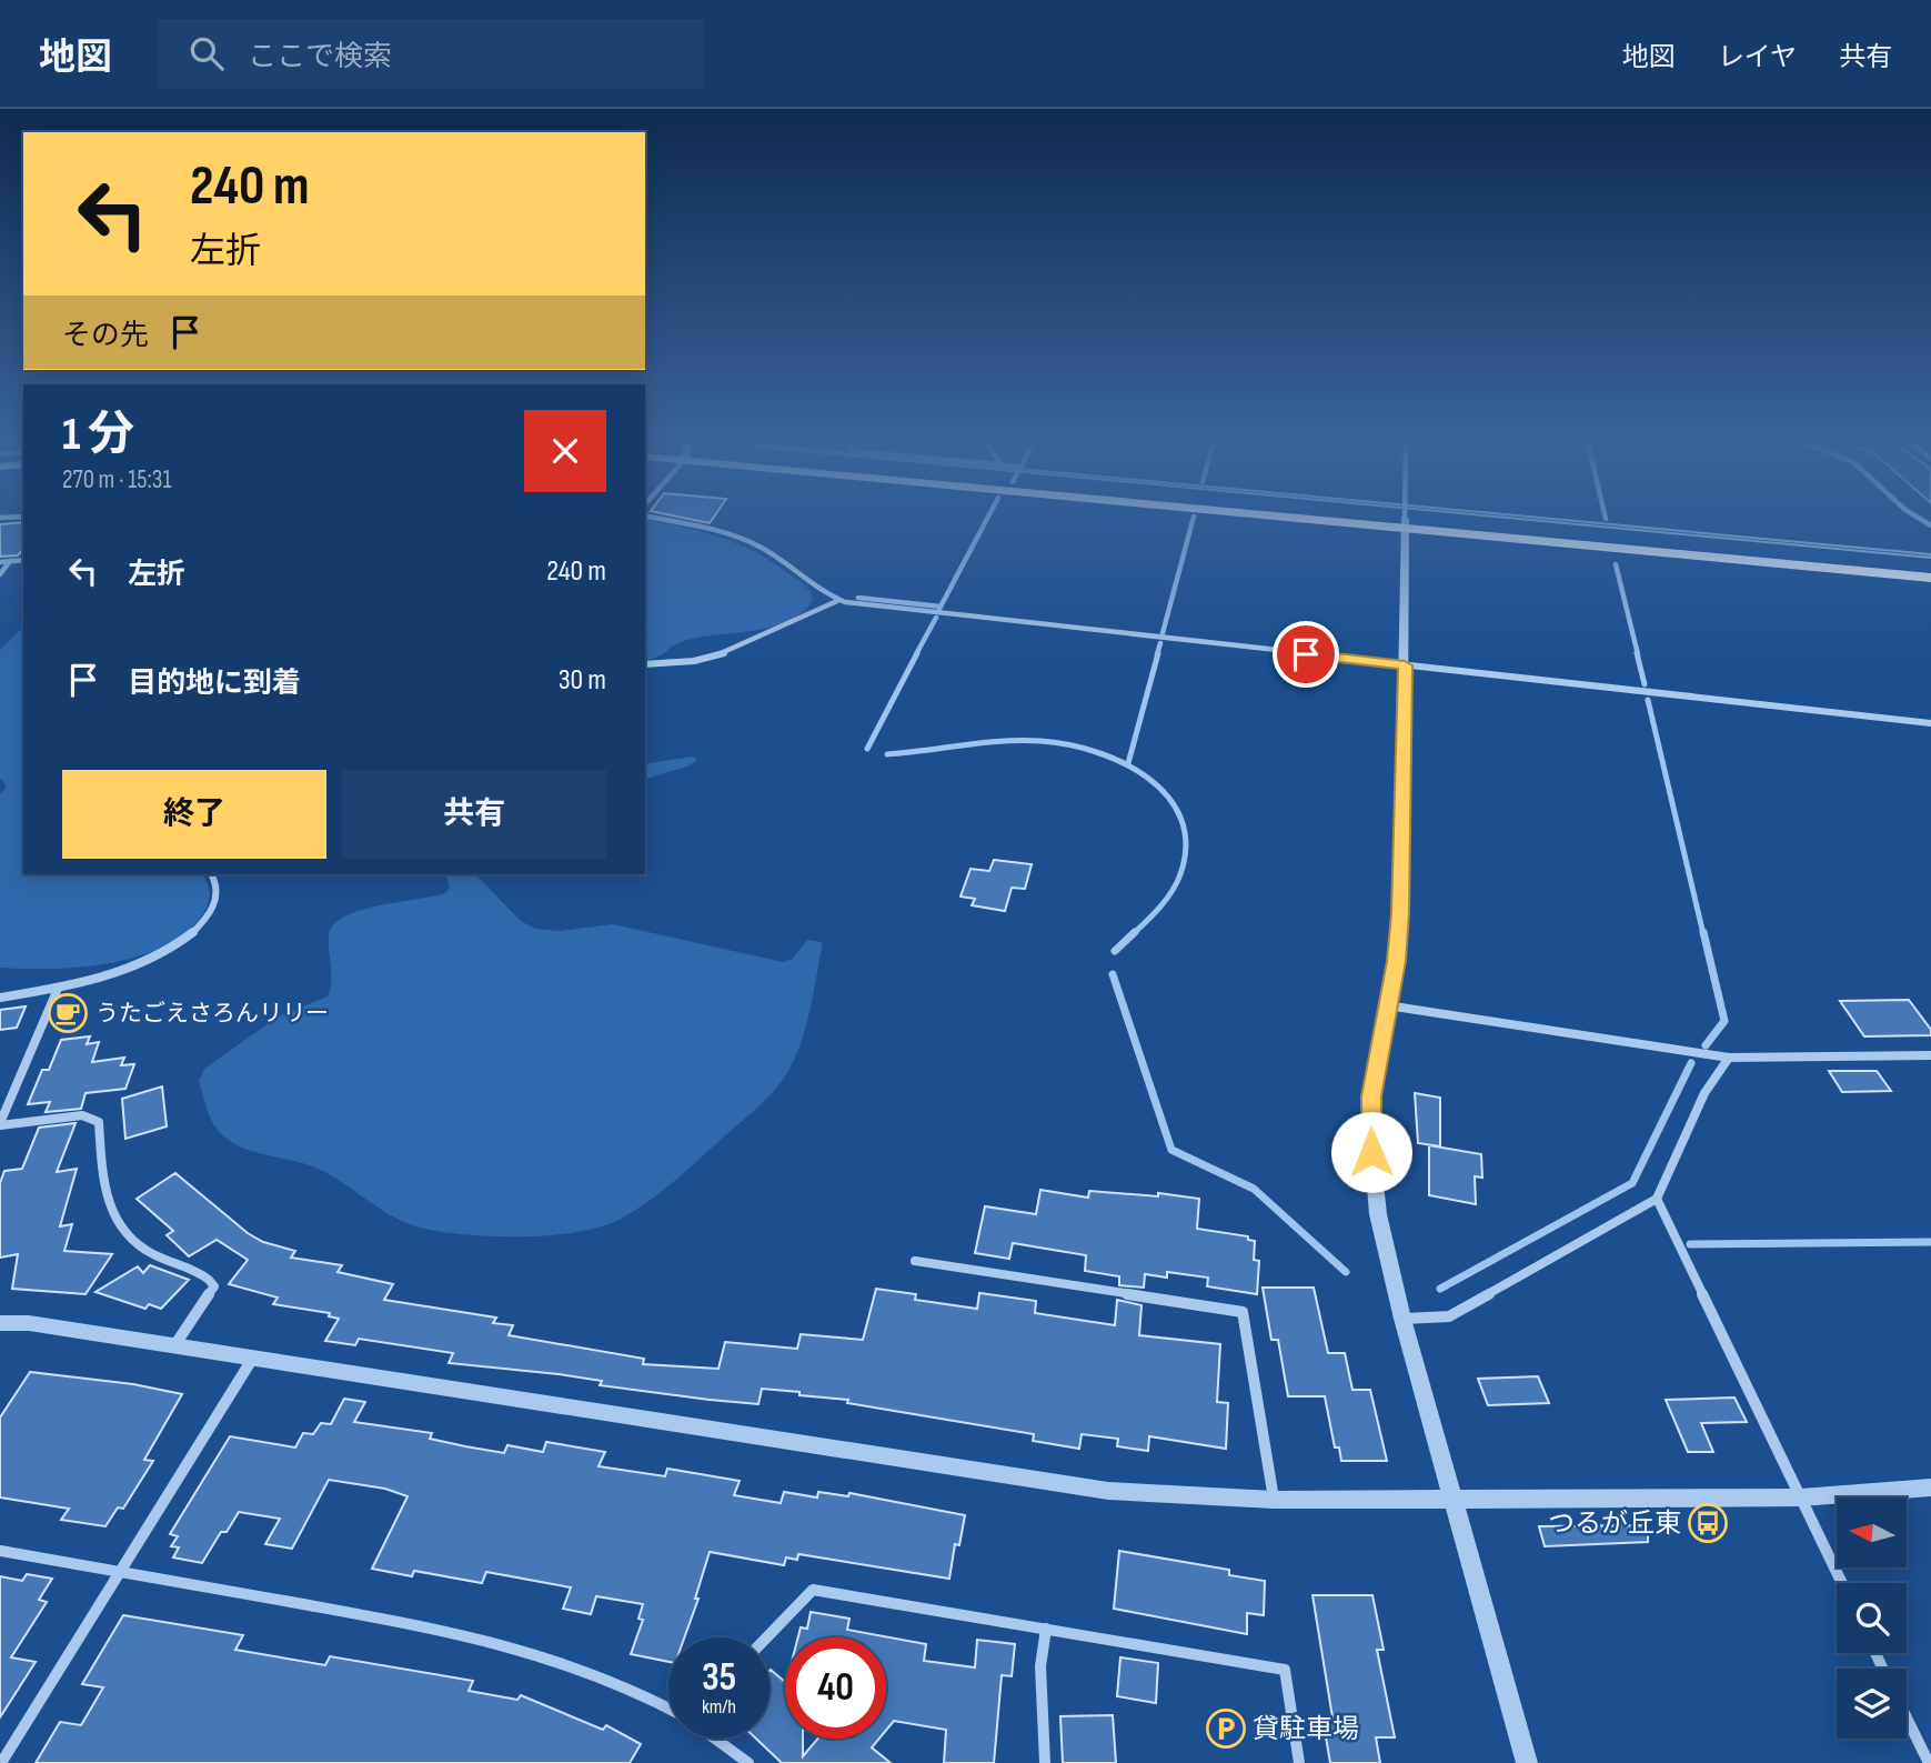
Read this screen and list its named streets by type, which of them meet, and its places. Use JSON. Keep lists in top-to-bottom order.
{
  "places": {
    "cafe": ["うたごえさろんリリー"],
    "bus stop": ["つるが丘東"],
    "parking": ["貸駐車場"]
  },
  "north": "left",
  "page": {
    "header": "地図",
    "search": "ここで検索",
    "nav": ["地図", "レイヤ", "共有"],
    "turn": ["240 m", "左折"],
    "then": "その先",
    "heading": ["1 分", "270 m · 15:31"],
    "list": [
      {
        "name": "左折",
        "value": "240 m"
      },
      {
        "name": "目的地に到着",
        "value": "30 m"
      }
    ],
    "buttons": ["終了", "共有"],
    "speed": "35 km/h",
    "limit": "40"
  }
}
